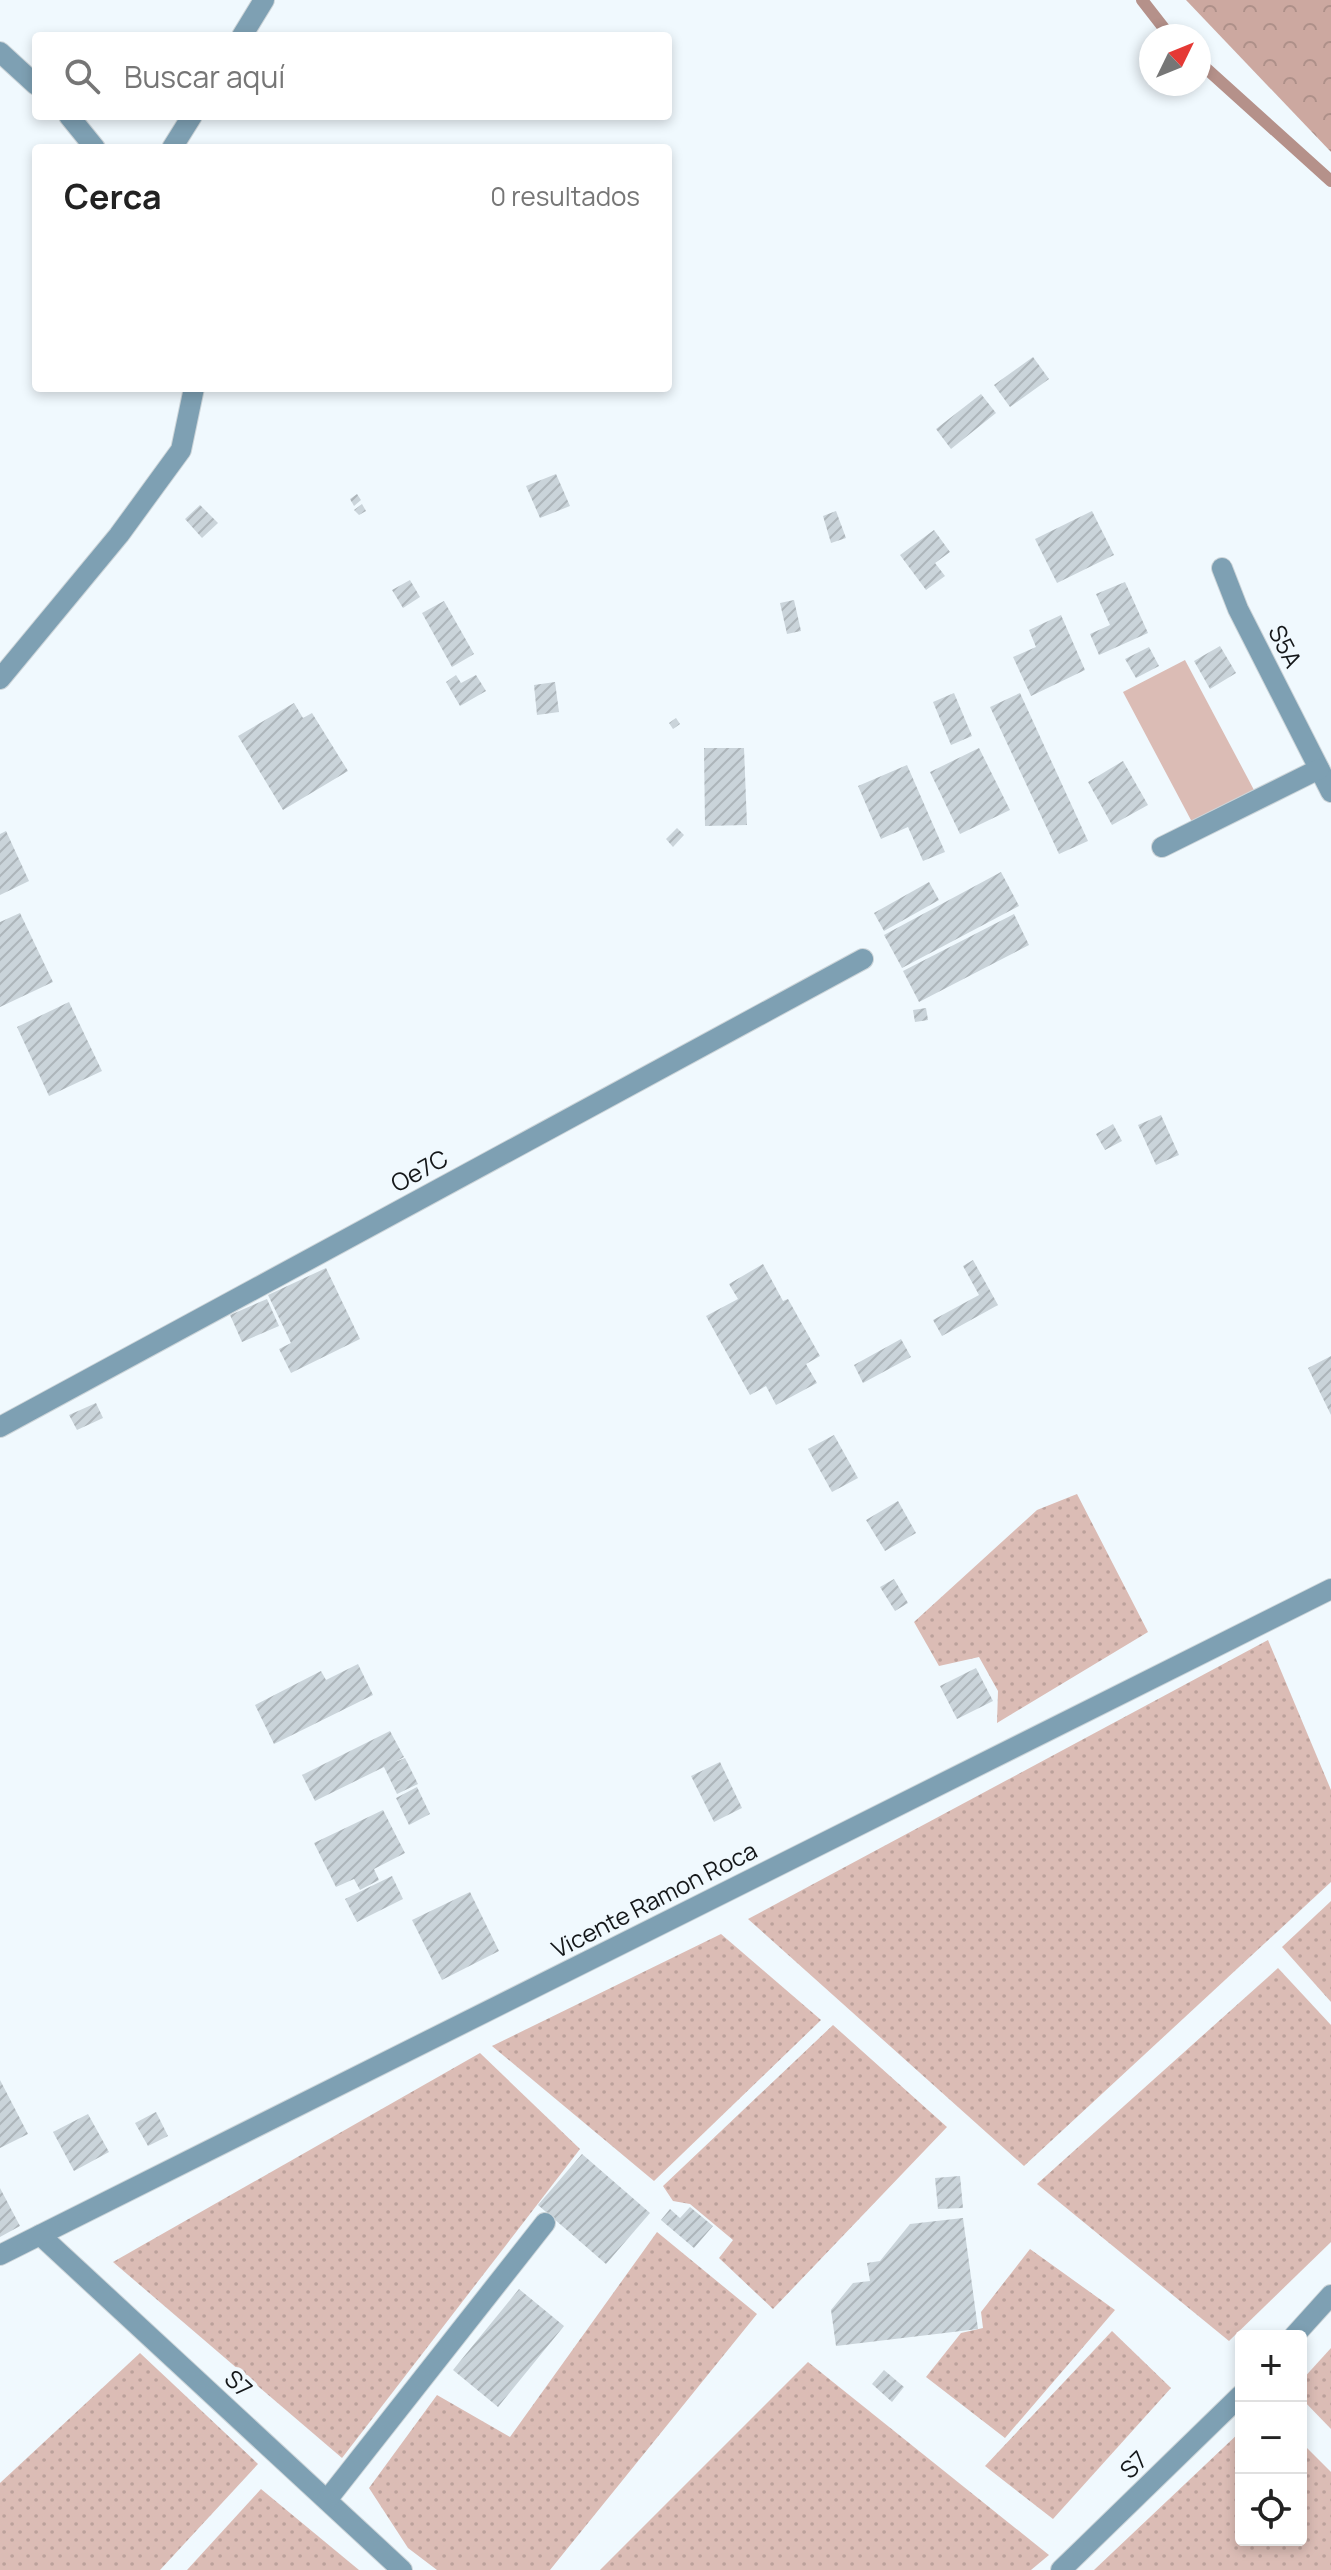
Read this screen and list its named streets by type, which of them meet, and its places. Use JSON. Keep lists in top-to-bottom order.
{
  "streets": {
    "street": [
      "S5A",
      "Oe7C",
      "Vicente Ramon Roca",
      "S7"
    ]
  },
  "crossings": [
    ["Vicente Ramon Roca", "S7"]
  ],
  "north": "top right",
  "page": {
    "search": "Buscar aquí",
    "heading": ["Cerca", "0 resultados"],
    "map_buttons": ["+", "−"]
  }
}
